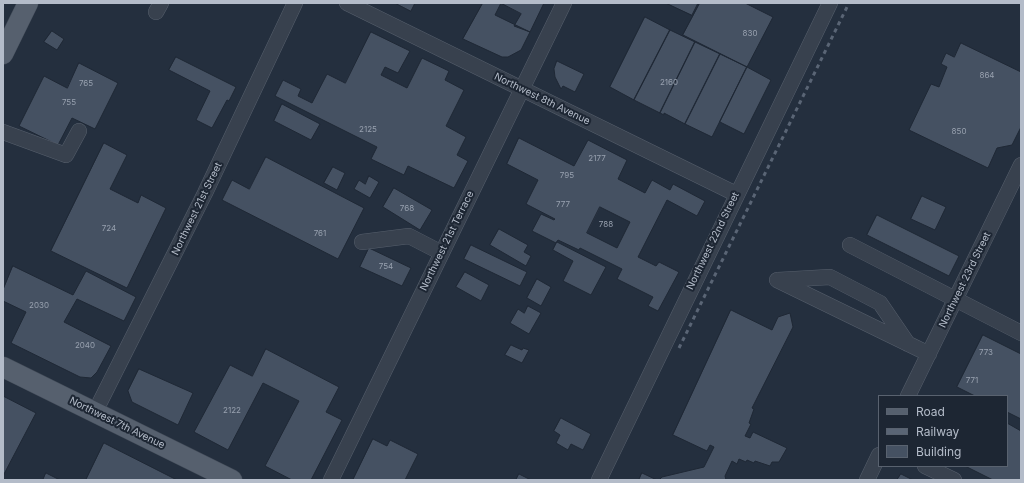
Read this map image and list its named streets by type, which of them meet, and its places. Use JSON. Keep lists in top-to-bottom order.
{
  "streets": {
    "main road": ["Northwest 7th Avenue"],
    "street": [
      "Northwest 8th Avenue",
      "Northwest 21st Street",
      "Northwest 21st Terrace",
      "Northwest 22nd Street",
      "Northwest 23rd Street"
    ]
  },
  "crossings": [
    ["Northwest 8th Avenue", "Northwest 21st Terrace"],
    ["Northwest 8th Avenue", "Northwest 22nd Street"],
    ["Northwest 21st Street", "Northwest 7th Avenue"]
  ],
  "house_numbers": [
    "830",
    "864",
    "2160",
    "765",
    "755",
    "2125",
    "850",
    "2177",
    "795",
    "777",
    "768",
    "788",
    "724",
    "761",
    "754",
    "2030",
    "2040",
    "773",
    "771",
    "2122"
  ],
  "legend": ["Road", "Railway", "Building"]
}
